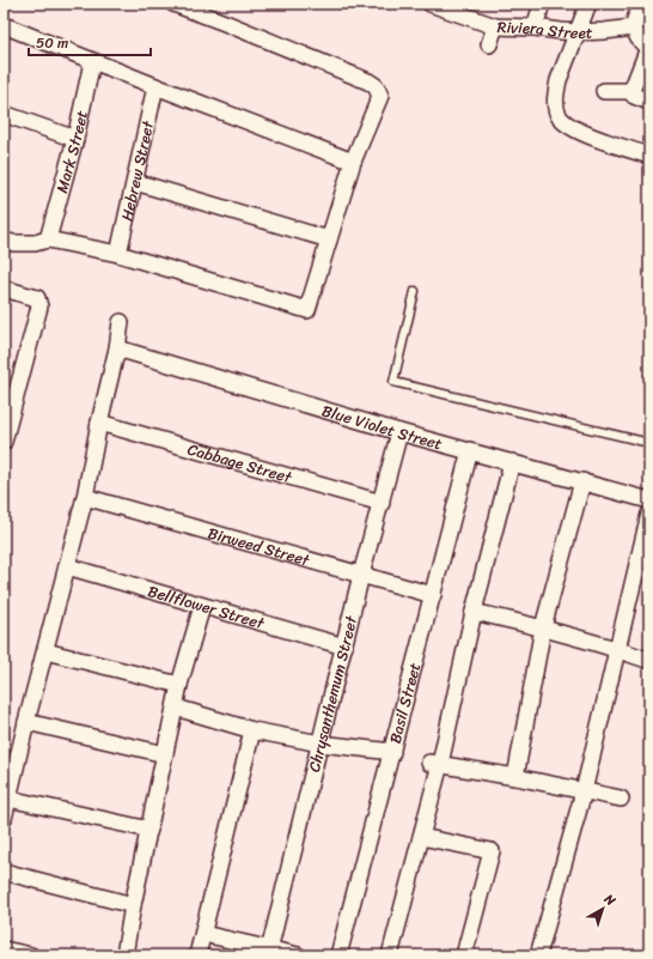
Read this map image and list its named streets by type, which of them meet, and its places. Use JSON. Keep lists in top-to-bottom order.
{
  "streets": {
    "street": [
      "Riviera Street",
      "Mark Street",
      "Hebrew Street",
      "Blue Violet Street",
      "Cabbage Street",
      "Birweed Street",
      "Bellflower Street",
      "Chrysanthemum Street",
      "Basil Street"
    ]
  },
  "crossings": [
    ["Blue Violet Street", "Chrysanthemum Street"],
    ["Blue Violet Street", "Basil Street"],
    ["Cabbage Street", "Chrysanthemum Street"],
    ["Birweed Street", "Chrysanthemum Street"],
    ["Birweed Street", "Basil Street"],
    ["Bellflower Street", "Chrysanthemum Street"]
  ],
  "scale_bar": "50 m",
  "north": "top right"
}
